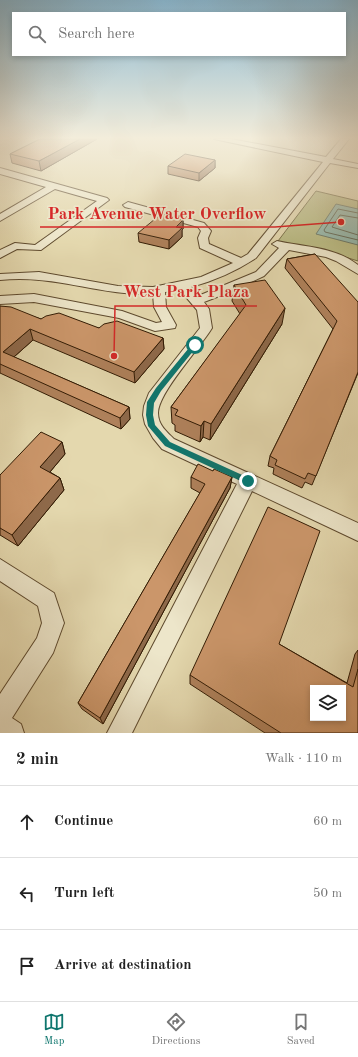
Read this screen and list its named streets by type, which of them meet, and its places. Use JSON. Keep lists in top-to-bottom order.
{
  "places": ["Park Avenue Water Overflow", "West Park Plaza"],
  "page": {
    "search": "Search here",
    "heading": ["2 min", "Walk · 110 m"],
    "list": [
      ["Continue", "60 m"],
      ["Turn left", "50 m"],
      "Arrive at destination"
    ],
    "nav": ["Map", "Directions", "Saved"]
  }
}
